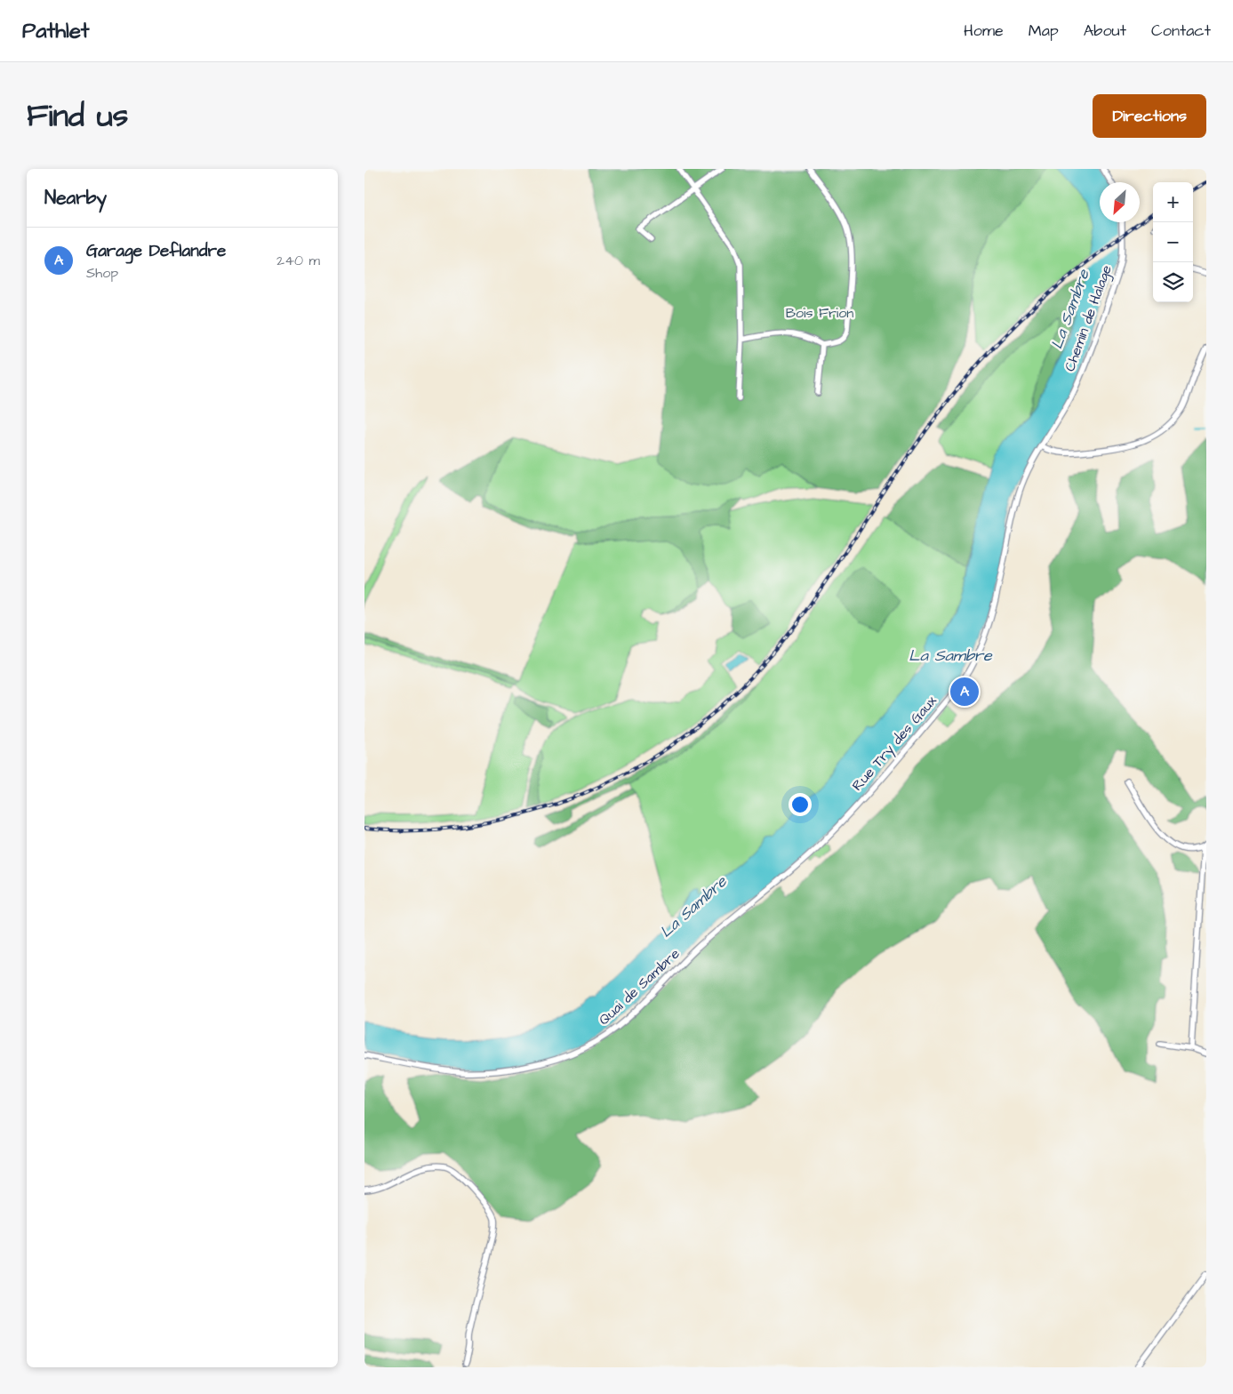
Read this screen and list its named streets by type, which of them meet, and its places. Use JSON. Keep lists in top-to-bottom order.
{
  "streets": {
    "street": ["Chemin de Halage", "Rue Try des Gaux", "Quai de Sambre"]
  },
  "crossings": [
    ["Chemin de Halage", "Rue Try des Gaux"],
    ["Rue Try des Gaux", "Quai de Sambre"]
  ],
  "water": ["La Sambre"],
  "parks": ["Bois Frion"],
  "north": "bottom left",
  "page": {
    "header": "Pathlet",
    "nav": [
      "Home",
      "Map",
      "About",
      "Contact"
    ],
    "title": "Find us",
    "buttons": "Directions",
    "heading": "Nearby",
    "map_buttons": ["+", "−"],
    "list": [
      {
        "mark": "A",
        "name": "Garage Deflandre",
        "note": "Shop",
        "value": "240 m"
      }
    ],
    "pins": "A"
  }
}
